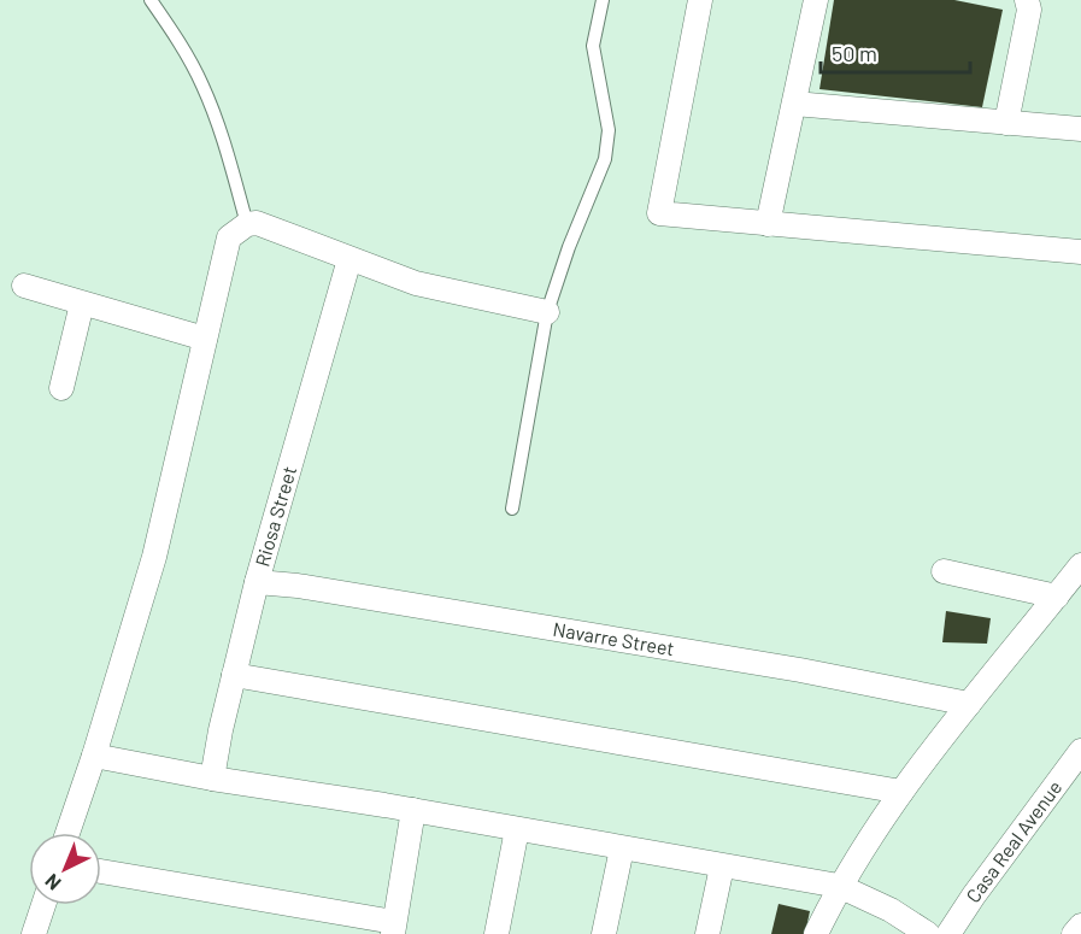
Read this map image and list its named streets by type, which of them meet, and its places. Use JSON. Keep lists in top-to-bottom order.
{
  "streets": {
    "street": ["Riosa Street", "Navarre Street", "Casa Real Avenue"]
  },
  "crossings": [
    ["Riosa Street", "Navarre Street"]
  ],
  "scale_bar": "50 m",
  "north": "bottom left"
}
